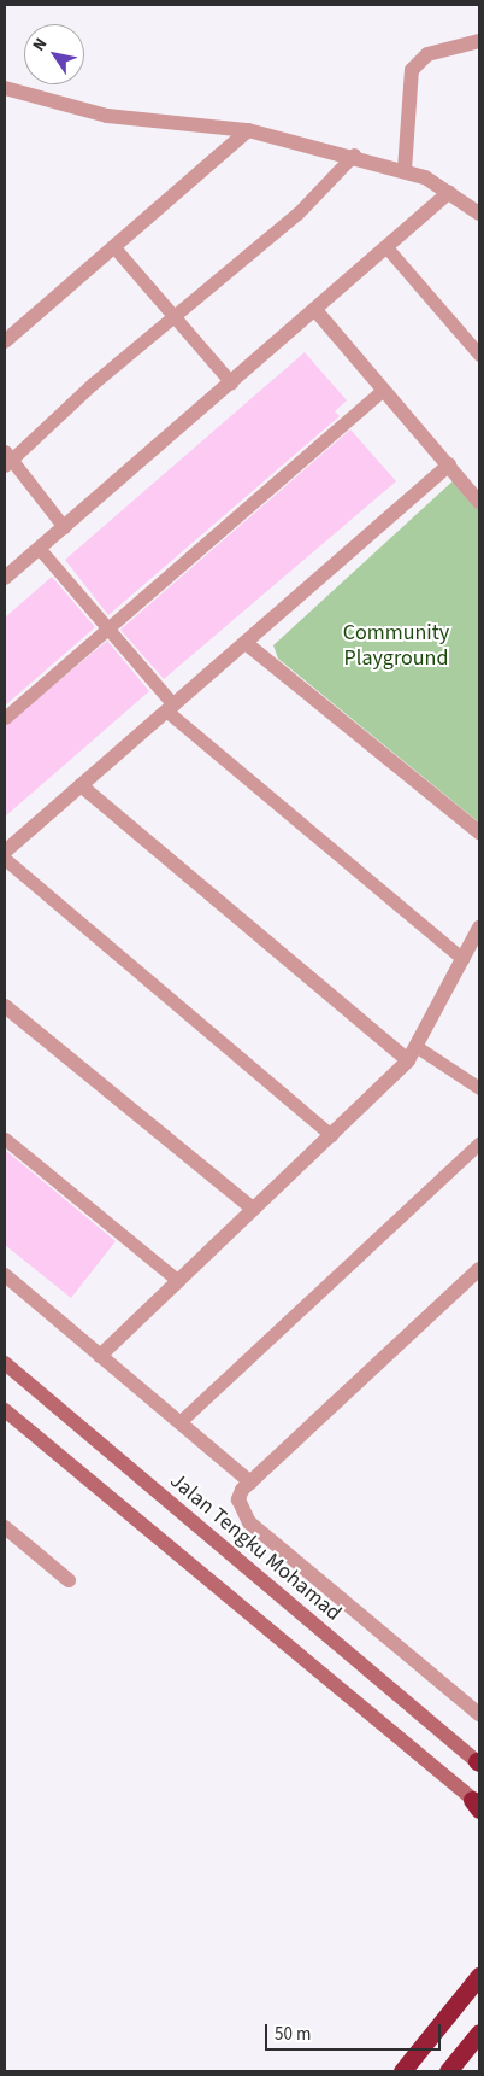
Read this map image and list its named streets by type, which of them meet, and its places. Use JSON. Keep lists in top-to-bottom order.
{
  "streets": {
    "main road": ["Jalan Tengku Mohamad"]
  },
  "parks": ["Community Playground"],
  "scale_bar": "50 m",
  "north": "top left"
}
